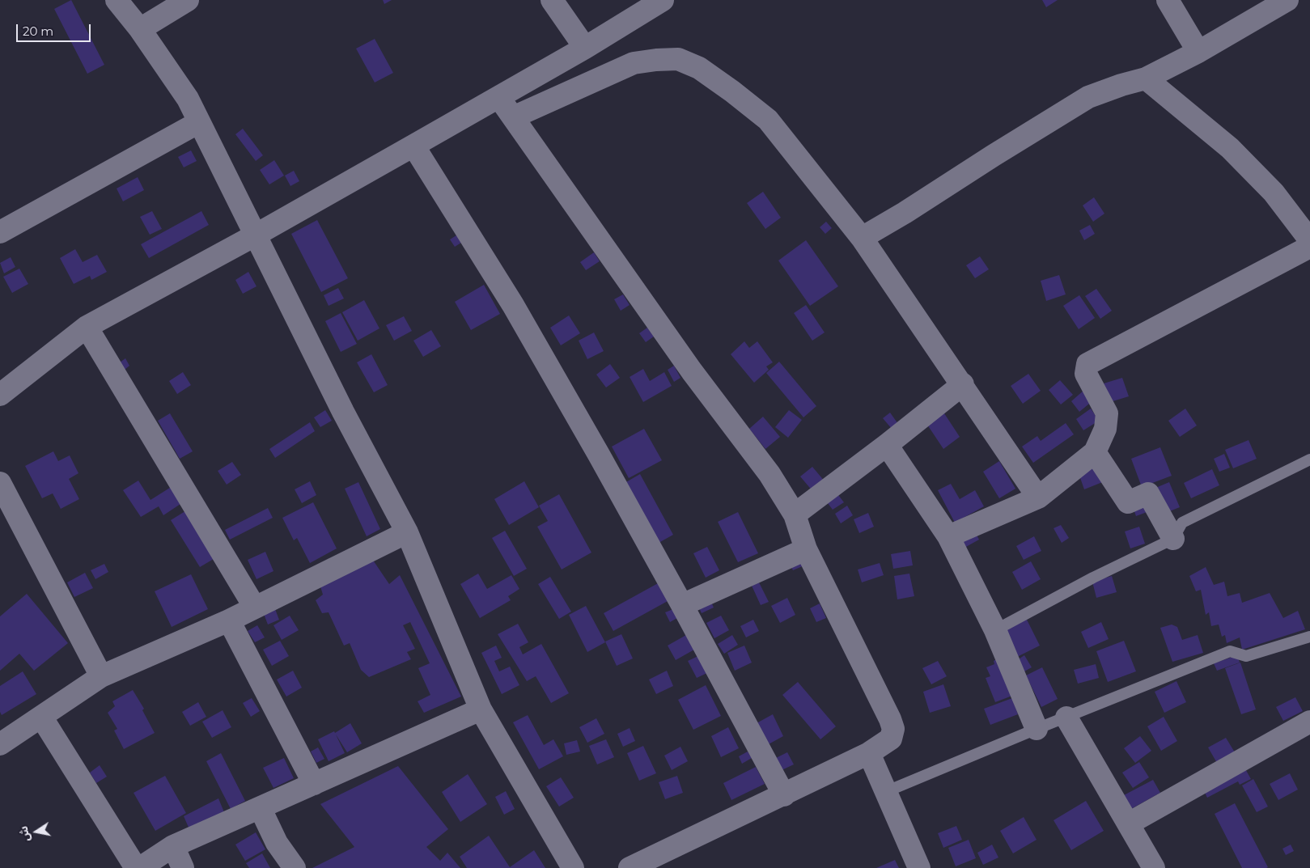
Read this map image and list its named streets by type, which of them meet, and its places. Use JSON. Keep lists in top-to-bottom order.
{
  "scale_bar": "20 m",
  "north": "left"
}
